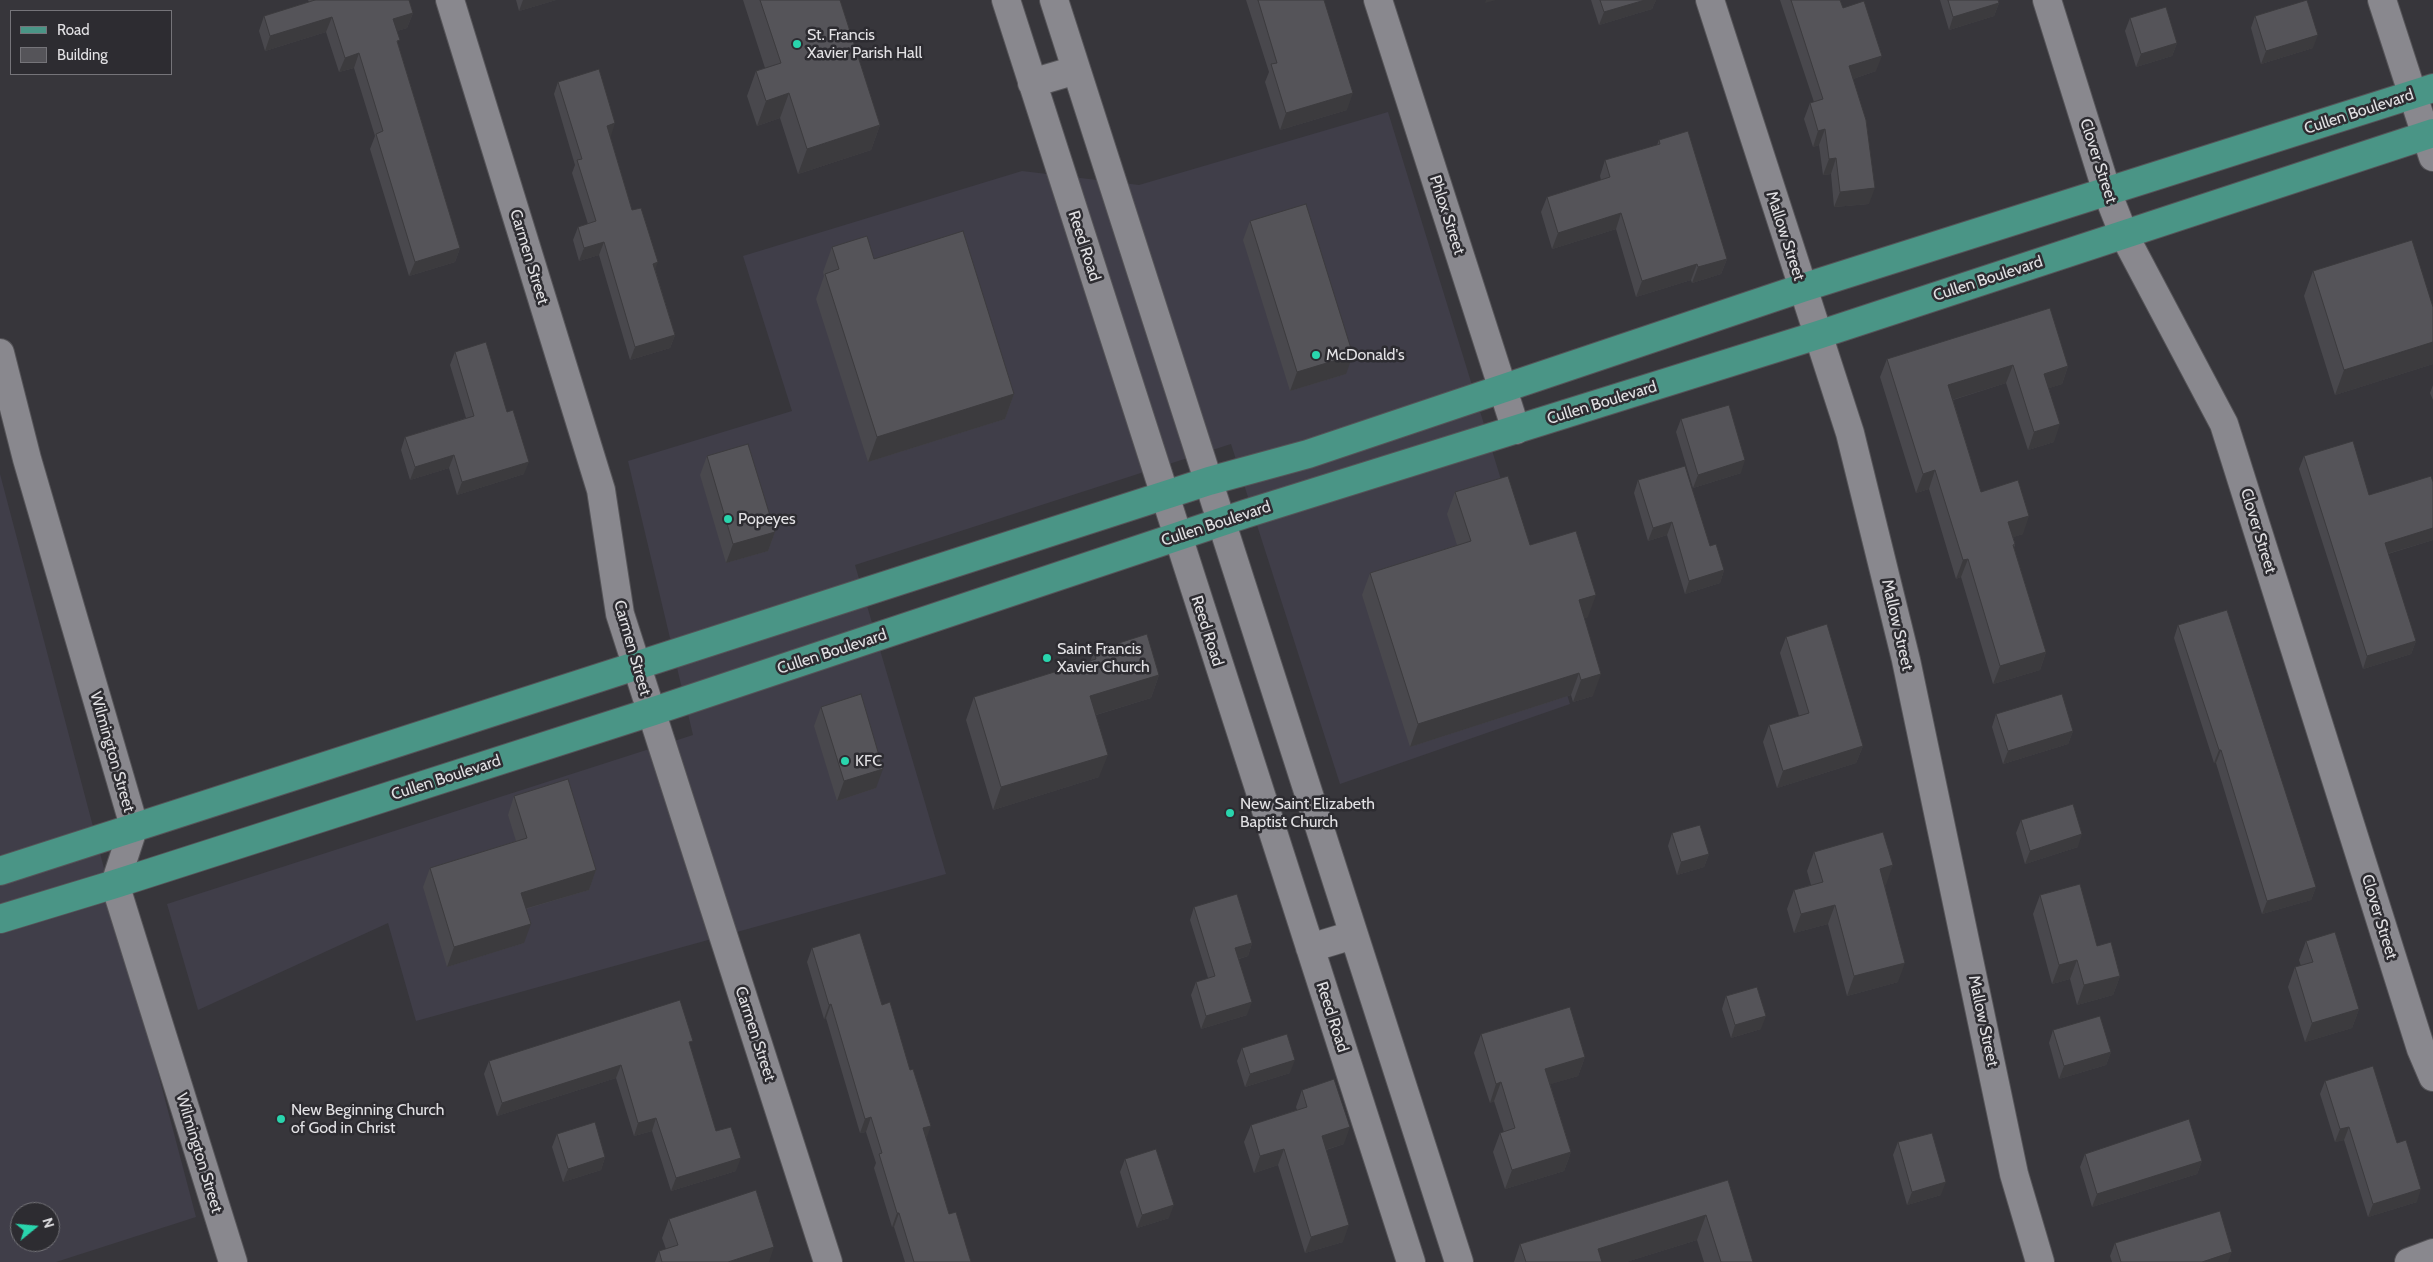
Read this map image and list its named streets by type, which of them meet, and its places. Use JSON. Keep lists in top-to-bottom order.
{
  "streets": {
    "main road": ["Cullen Boulevard"],
    "street": [
      "Clover Street",
      "Phlox Street",
      "Mallow Street",
      "Reed Road",
      "Carmen Street",
      "Wilmington Street"
    ]
  },
  "crossings": [
    ["Cullen Boulevard", "Clover Street"],
    ["Cullen Boulevard", "Phlox Street"],
    ["Cullen Boulevard", "Mallow Street"],
    ["Cullen Boulevard", "Reed Road"],
    ["Cullen Boulevard", "Carmen Street"],
    ["Cullen Boulevard", "Wilmington Street"]
  ],
  "places": [
    "St. Francis Xavier Parish Hall",
    "McDonald's",
    "Popeyes",
    "Saint Francis Xavier Church",
    "KFC",
    "New Saint Elizabeth Baptist Church",
    "New Beginning Church of God in Christ"
  ],
  "legend": ["Road", "Building"],
  "north": "right"
}
